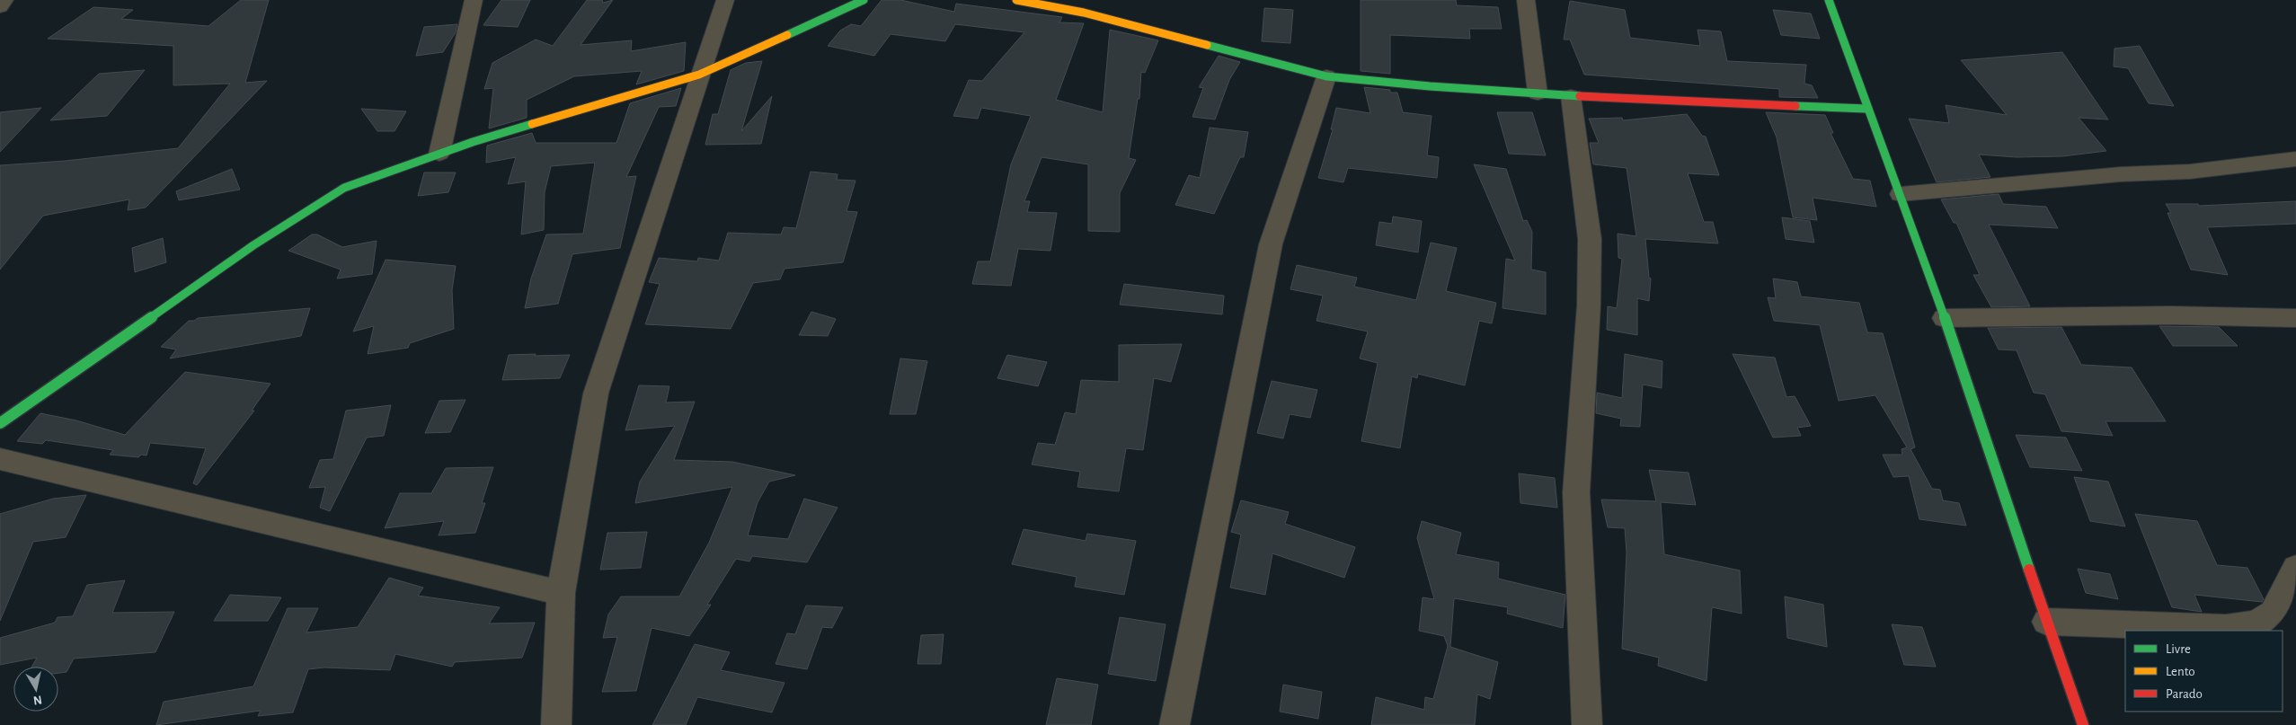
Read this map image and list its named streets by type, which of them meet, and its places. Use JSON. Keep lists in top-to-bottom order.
{
  "legend": ["Livre", "Lento", "Parado"],
  "north": "bottom"
}
